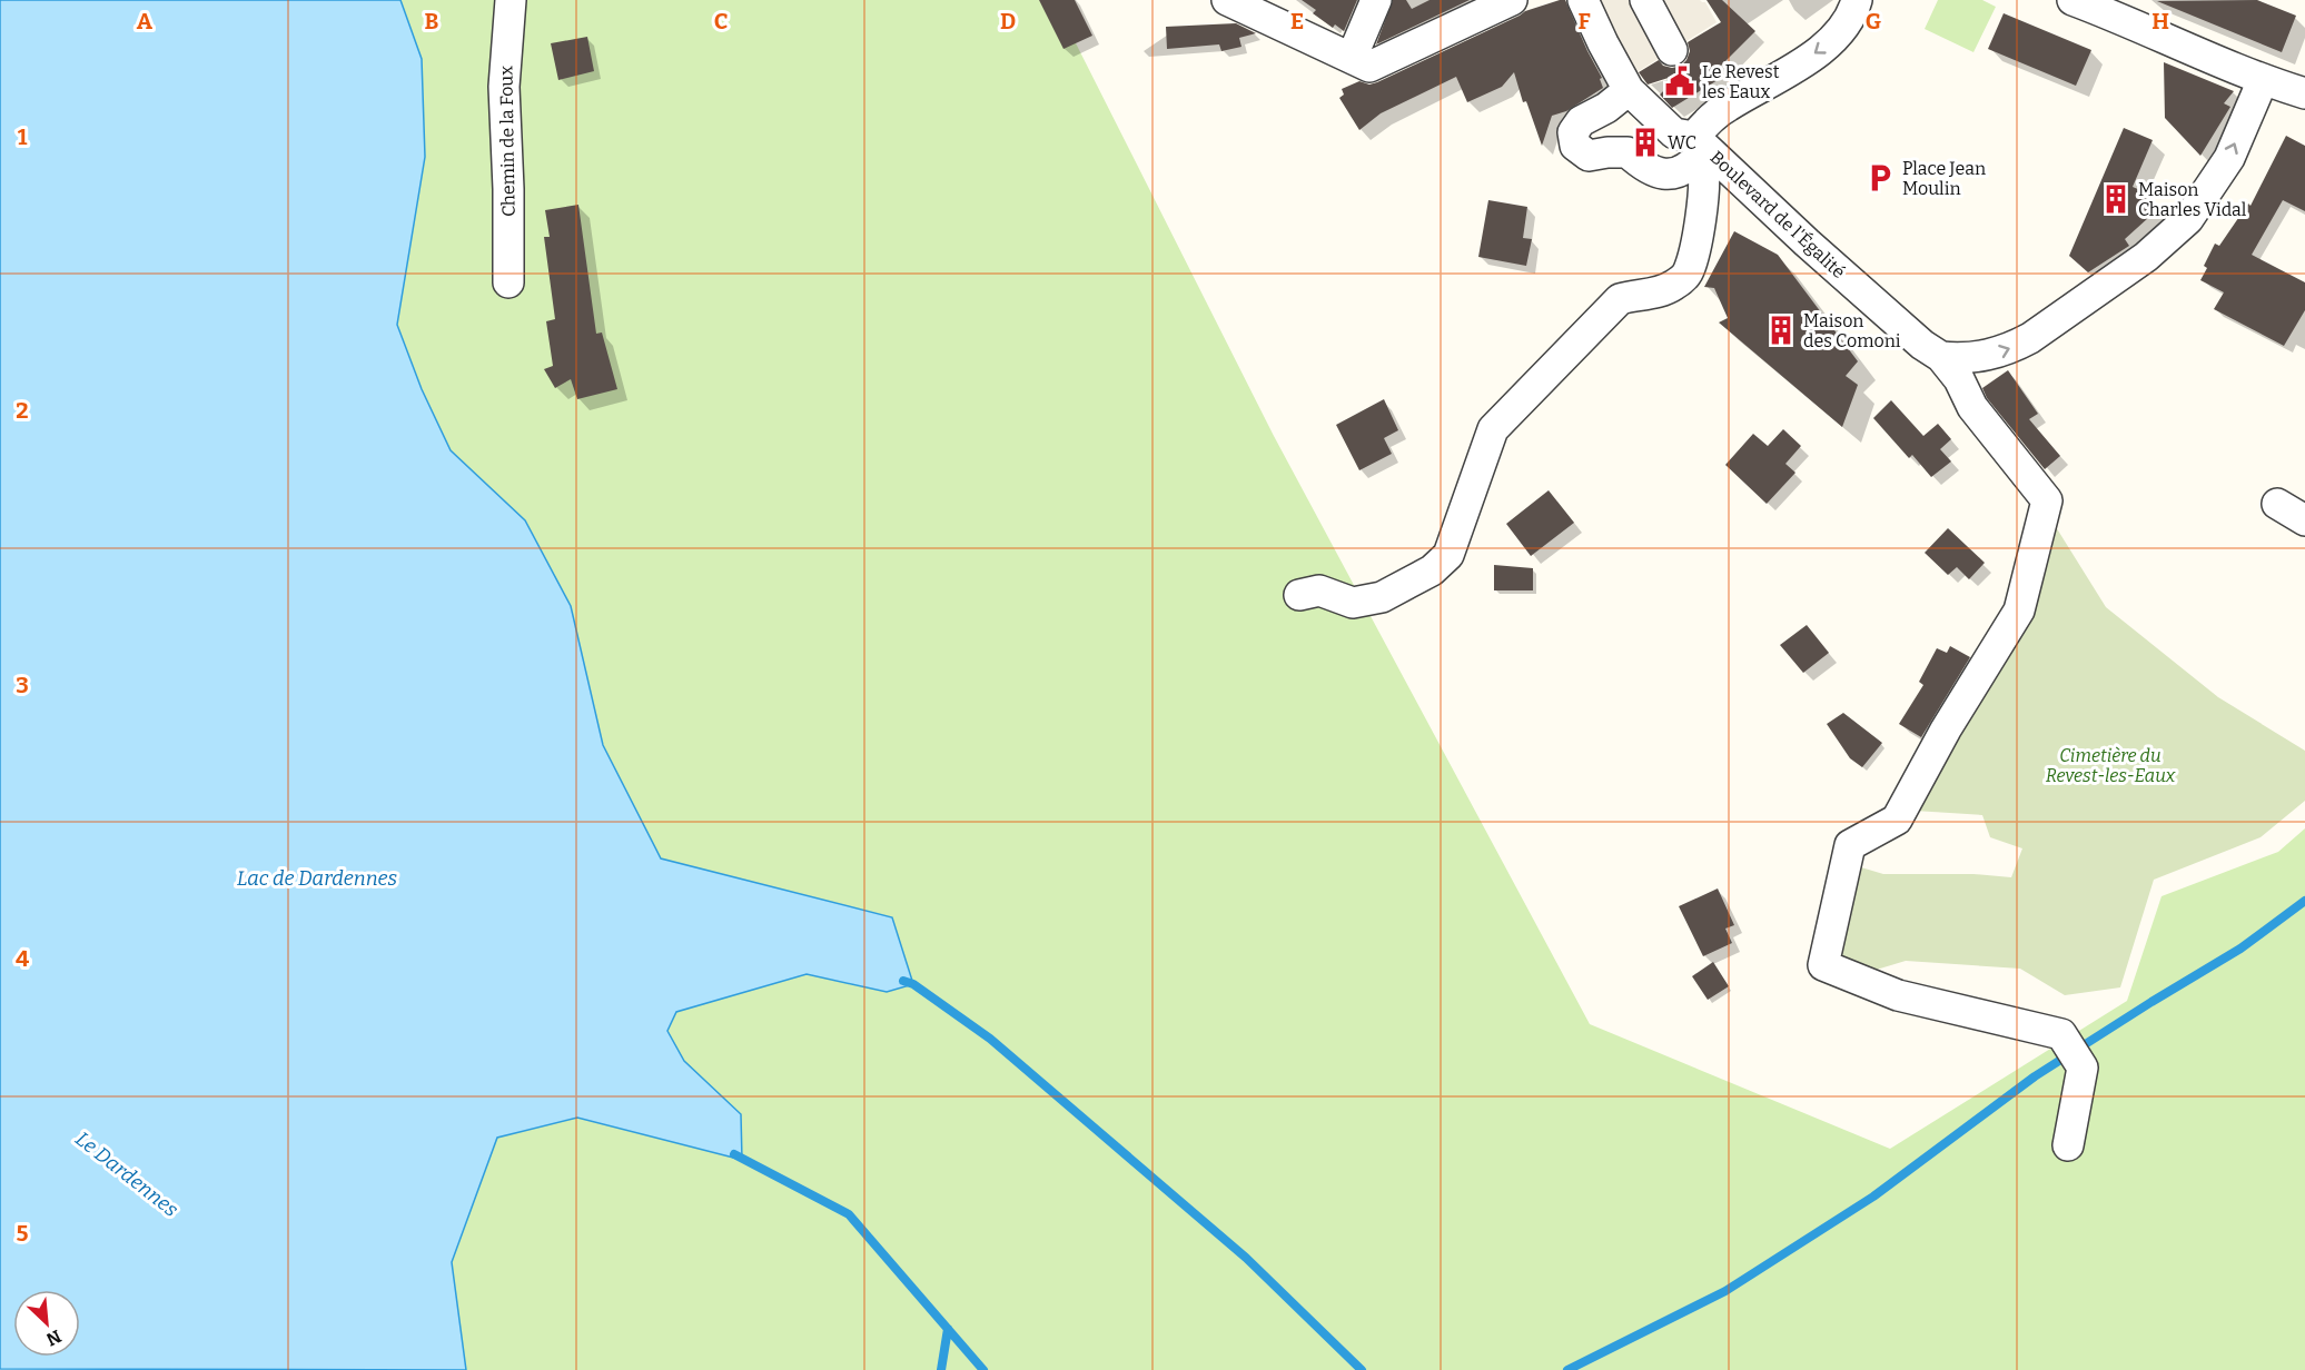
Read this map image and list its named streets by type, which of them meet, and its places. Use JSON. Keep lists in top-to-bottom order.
{
  "streets": {
    "street": ["Chemin de la Foux", "Boulevard de l'Égalité"]
  },
  "water": ["Lac de Dardennes", "Le Dardennes"],
  "parks": ["Cimetière du Revest-les-Eaux"],
  "places": {
    "public building": ["Le Revest les Eaux"],
    "building": ["WC", "Maison Charles Vidal", "Maison des Comoni"],
    "parking": ["Place Jean Moulin"]
  },
  "north": "bottom right",
  "grid": {
    "columns": [
      "A",
      "B",
      "C",
      "D",
      "E",
      "F",
      "G",
      "H"
    ],
    "rows": [
      "1",
      "2",
      "3",
      "4",
      "5"
    ]
  }
}
